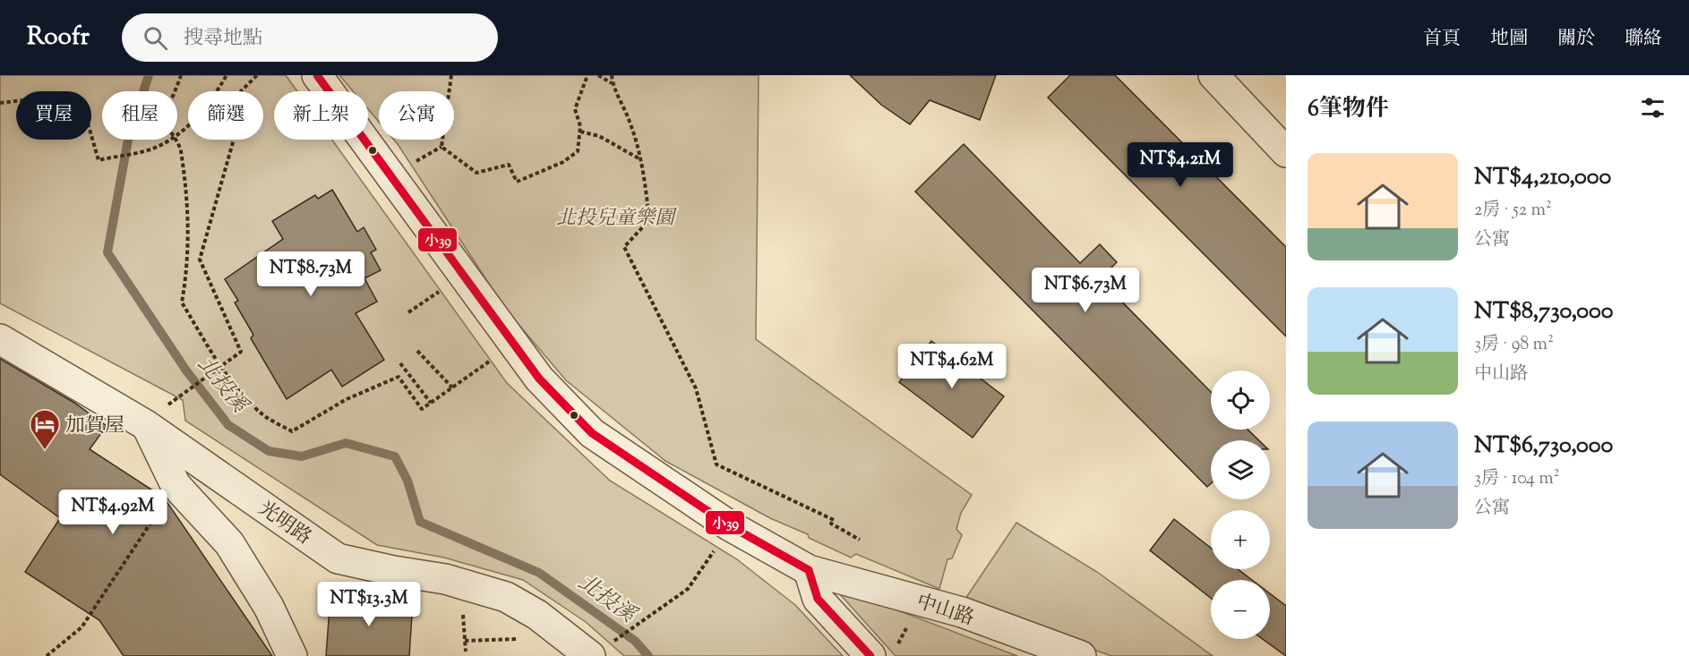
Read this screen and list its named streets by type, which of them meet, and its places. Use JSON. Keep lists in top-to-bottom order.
{
  "streets": {
    "street": ["光明路", "中山路"]
  },
  "water": ["北投溪"],
  "parks": ["北投兒童樂園"],
  "places": {
    "hotel": ["加賀屋"]
  },
  "lines": ["transit line 小39"],
  "page": {
    "header": "Roofr",
    "search": "搜尋地點",
    "nav": [
      "首頁",
      "地圖",
      "關於",
      "聯絡"
    ],
    "heading": "6筆物件",
    "chip": [
      "買屋",
      "租屋",
      "篩選",
      "新上架",
      "公寓"
    ],
    "list": [
      {
        "name": "NT$4,210,000",
        "note": "2房 · 52 m² · 公寓"
      },
      {
        "name": "NT$8,730,000",
        "note": "3房 · 98 m² · 中山路"
      },
      {
        "name": "NT$6,730,000",
        "note": "3房 · 104 m² · 公寓"
      }
    ],
    "price": [
      "NT$4.21M",
      "NT$8.73M",
      "NT$6.73M",
      "NT$4.62M",
      "NT$4.92M",
      "NT$13.3M"
    ],
    "map_buttons": ["+", "−"]
  }
}
